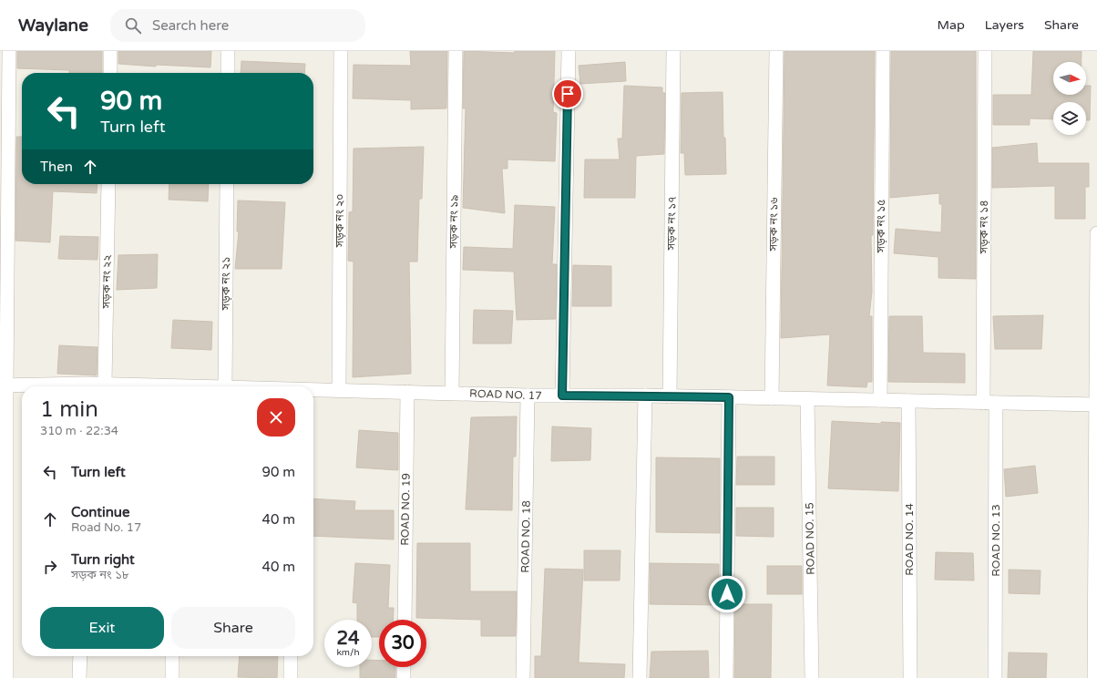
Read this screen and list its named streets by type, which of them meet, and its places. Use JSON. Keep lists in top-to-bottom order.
{
  "streets": {
    "street": [
      "সড়ক নং ২০",
      "সড়ক নং ১৯",
      "সড়ক নং ১৭",
      "সড়ক নং ১৬",
      "সড়ক নং ১৫",
      "সড়ক নং ১৪",
      "সড়ক নং ২২",
      "সড়ক নং ২১",
      "ROAD NO. 17",
      "ROAD NO. 19",
      "ROAD NO. 18",
      "ROAD NO. 15",
      "ROAD NO. 14",
      "ROAD NO. 13"
    ]
  },
  "crossings": [
    ["সড়ক নং ২০", "ROAD NO. 17"],
    ["সড়ক নং ১৯", "ROAD NO. 17"],
    ["সড়ক নং ১৭", "ROAD NO. 17"],
    ["সড়ক নং ১৬", "ROAD NO. 17"],
    ["সড়ক নং ১৫", "ROAD NO. 17"],
    ["সড়ক নং ১৪", "ROAD NO. 17"],
    ["সড়ক নং ১৪", "ROAD NO. 13"],
    ["সড়ক নং ২২", "ROAD NO. 17"],
    ["ROAD NO. 17", "ROAD NO. 19"],
    ["ROAD NO. 17", "ROAD NO. 18"],
    ["ROAD NO. 17", "ROAD NO. 15"],
    ["ROAD NO. 17", "ROAD NO. 14"],
    ["ROAD NO. 17", "ROAD NO. 13"]
  ],
  "north": "right",
  "page": {
    "header": "Waylane",
    "search": "Search here",
    "nav": ["Map", "Layers", "Share"],
    "turn": ["90 m", "Turn left"],
    "then": "Then",
    "heading": ["1 min", "310 m · 22:34"],
    "list": [
      {
        "name": "Turn left",
        "value": "90 m"
      },
      {
        "name": "Continue",
        "note": "Road No. 17",
        "value": "40 m"
      },
      {
        "name": "Turn right",
        "note": "সড়ক নং ১৮",
        "value": "40 m"
      }
    ],
    "buttons": ["Exit", "Share"],
    "speed": "24 km/h",
    "limit": "30"
  }
}
